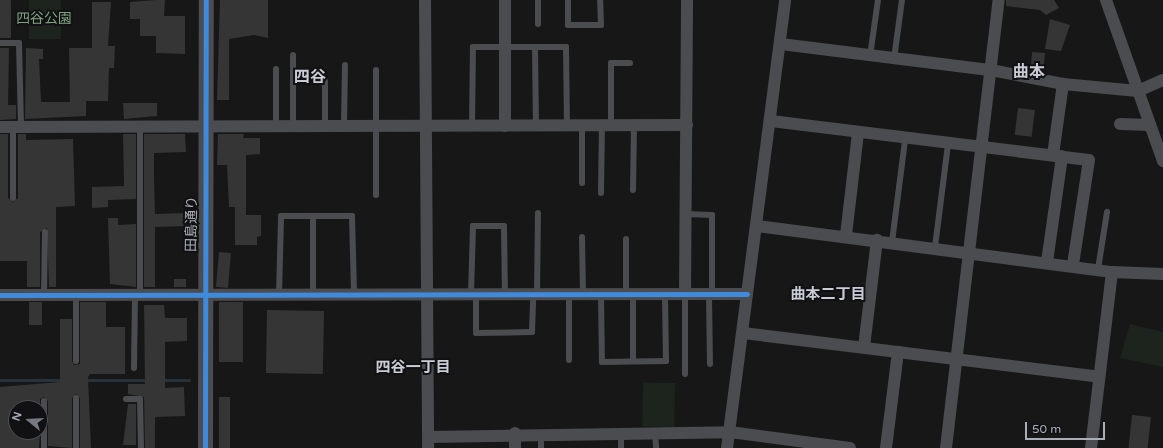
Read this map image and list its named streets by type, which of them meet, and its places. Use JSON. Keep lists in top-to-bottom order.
{
  "streets": {
    "street": ["田島通り"]
  },
  "districts": [
    "曲本",
    "四谷",
    "曲本二丁目",
    "四谷一丁目"
  ],
  "parks": ["四谷公園"],
  "scale_bar": "50 m",
  "north": "left"
}
